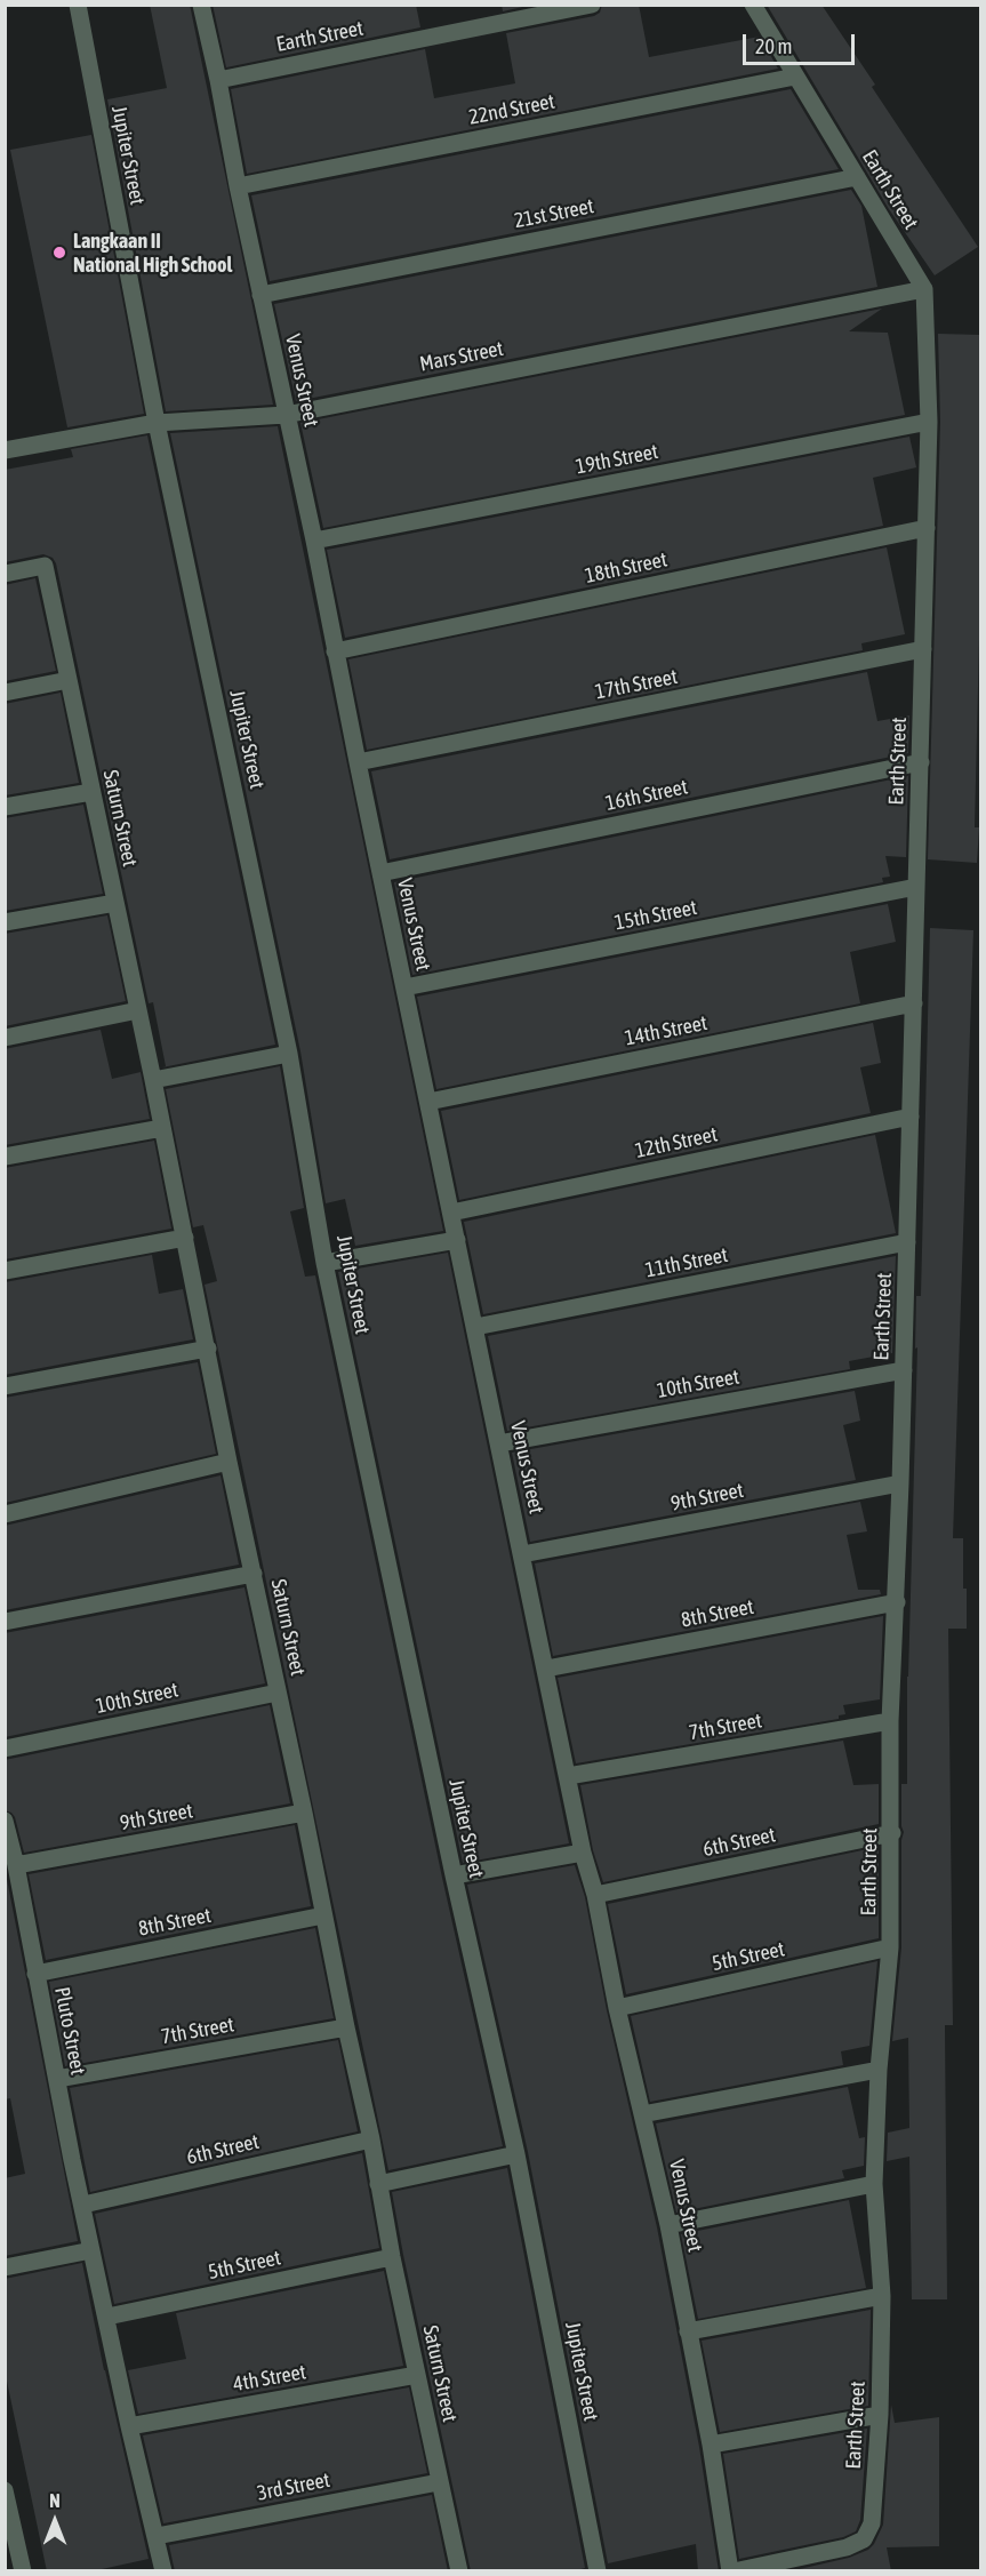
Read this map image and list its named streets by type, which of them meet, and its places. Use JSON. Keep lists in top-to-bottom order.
{
  "streets": {
    "street": [
      "Earth Street",
      "22nd Street",
      "Jupiter Street",
      "21st Street",
      "Mars Street",
      "Venus Street",
      "19th Street",
      "18th Street",
      "17th Street",
      "16th Street",
      "Saturn Street",
      "15th Street",
      "14th Street",
      "12th Street",
      "11th Street",
      "10th Street",
      "9th Street",
      "8th Street",
      "7th Street",
      "6th Street",
      "5th Street",
      "Pluto Street",
      "4th Street",
      "3rd Street"
    ]
  },
  "crossings": [
    ["Earth Street", "22nd Street"],
    ["Earth Street", "21st Street"],
    ["Earth Street", "Mars Street"],
    ["Earth Street", "Venus Street"],
    ["Earth Street", "19th Street"],
    ["Earth Street", "18th Street"],
    ["Earth Street", "17th Street"],
    ["Earth Street", "16th Street"],
    ["Earth Street", "15th Street"],
    ["Earth Street", "14th Street"],
    ["Earth Street", "12th Street"],
    ["Earth Street", "11th Street"],
    ["Earth Street", "10th Street"],
    ["Earth Street", "9th Street"],
    ["Earth Street", "8th Street"],
    ["Earth Street", "7th Street"],
    ["Earth Street", "6th Street"],
    ["Earth Street", "5th Street"],
    ["22nd Street", "Venus Street"],
    ["Jupiter Street", "Mars Street"],
    ["21st Street", "Venus Street"],
    ["Mars Street", "Venus Street"],
    ["Venus Street", "19th Street"],
    ["Venus Street", "18th Street"],
    ["Venus Street", "17th Street"],
    ["Venus Street", "16th Street"],
    ["Venus Street", "15th Street"],
    ["Venus Street", "14th Street"],
    ["Venus Street", "12th Street"],
    ["Venus Street", "11th Street"],
    ["Venus Street", "10th Street"],
    ["Venus Street", "9th Street"],
    ["Venus Street", "8th Street"],
    ["Venus Street", "7th Street"],
    ["Venus Street", "6th Street"],
    ["Venus Street", "5th Street"],
    ["Saturn Street", "10th Street"],
    ["Saturn Street", "9th Street"],
    ["Saturn Street", "8th Street"],
    ["Saturn Street", "7th Street"],
    ["Saturn Street", "6th Street"],
    ["Saturn Street", "5th Street"],
    ["Saturn Street", "4th Street"],
    ["Saturn Street", "3rd Street"],
    ["9th Street", "Pluto Street"],
    ["8th Street", "Pluto Street"],
    ["7th Street", "Pluto Street"],
    ["6th Street", "Pluto Street"],
    ["5th Street", "Pluto Street"],
    ["Pluto Street", "4th Street"],
    ["Pluto Street", "3rd Street"]
  ],
  "places": ["Langkaan II National High School"],
  "scale_bar": "20 m",
  "north": "top"
}
